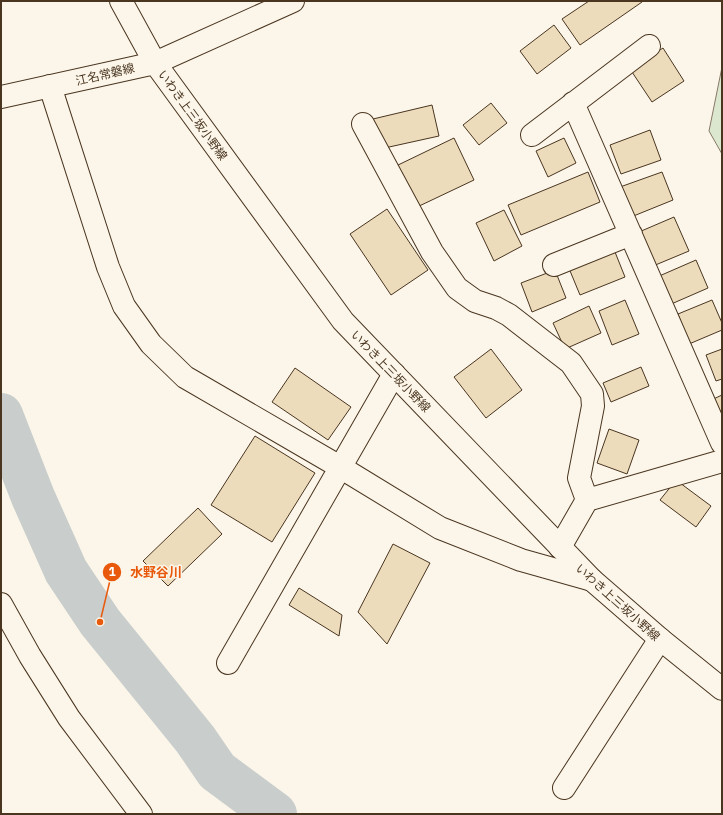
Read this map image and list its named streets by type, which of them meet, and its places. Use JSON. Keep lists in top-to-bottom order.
{
  "streets": {
    "street": ["江名常磐線", "いわき上三坂小野線"]
  },
  "crossings": [
    ["江名常磐線", "いわき上三坂小野線"]
  ],
  "places": ["水野谷川"]
}
